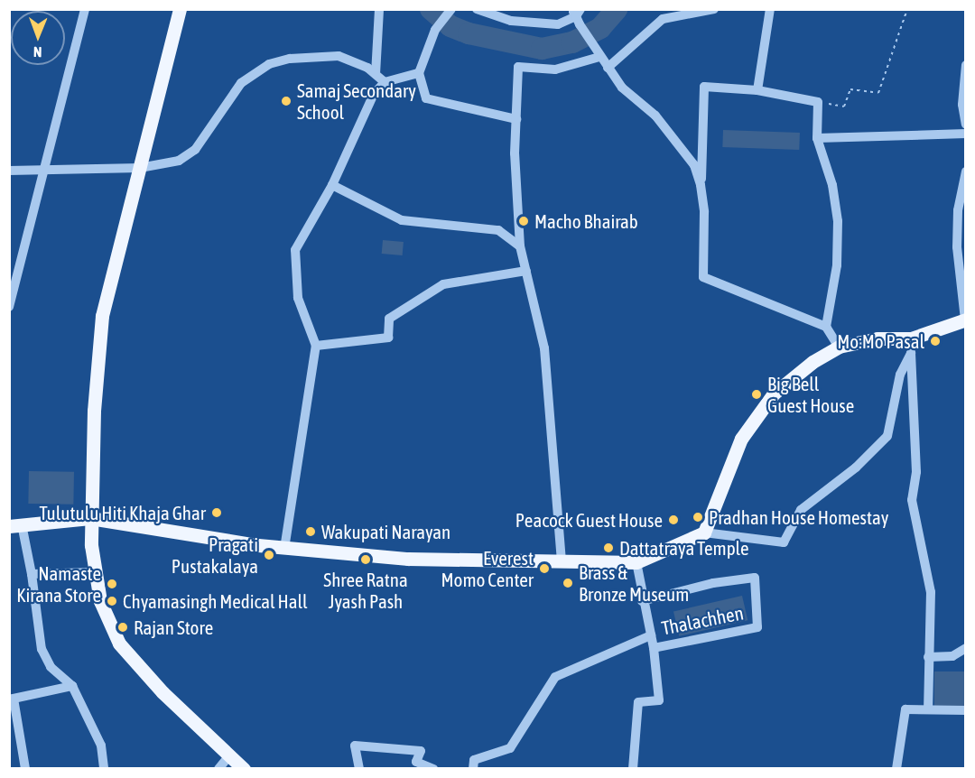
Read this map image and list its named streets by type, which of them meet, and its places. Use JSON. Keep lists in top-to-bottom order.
{
  "streets": {
    "street": ["Thalachhen"]
  },
  "places": [
    "Samaj Secondary School",
    "Macho Bhairab",
    "Mo:Mo Pasal",
    "Big Bell Guest House",
    "Tulutulu Hiti Khaja Ghar",
    "Pradhan House Homestay",
    "Peacock Guest House",
    "Wakupati Narayan",
    "Dattatraya Temple",
    "Pragati Pustakalaya",
    "Shree Ratna Jyash Pash",
    "Everest Momo Center",
    "Brass & Bronze Museum",
    "Namaste Kirana Store",
    "Chyamasingh Medical Hall",
    "Rajan Store"
  ],
  "north": "bottom"
}
